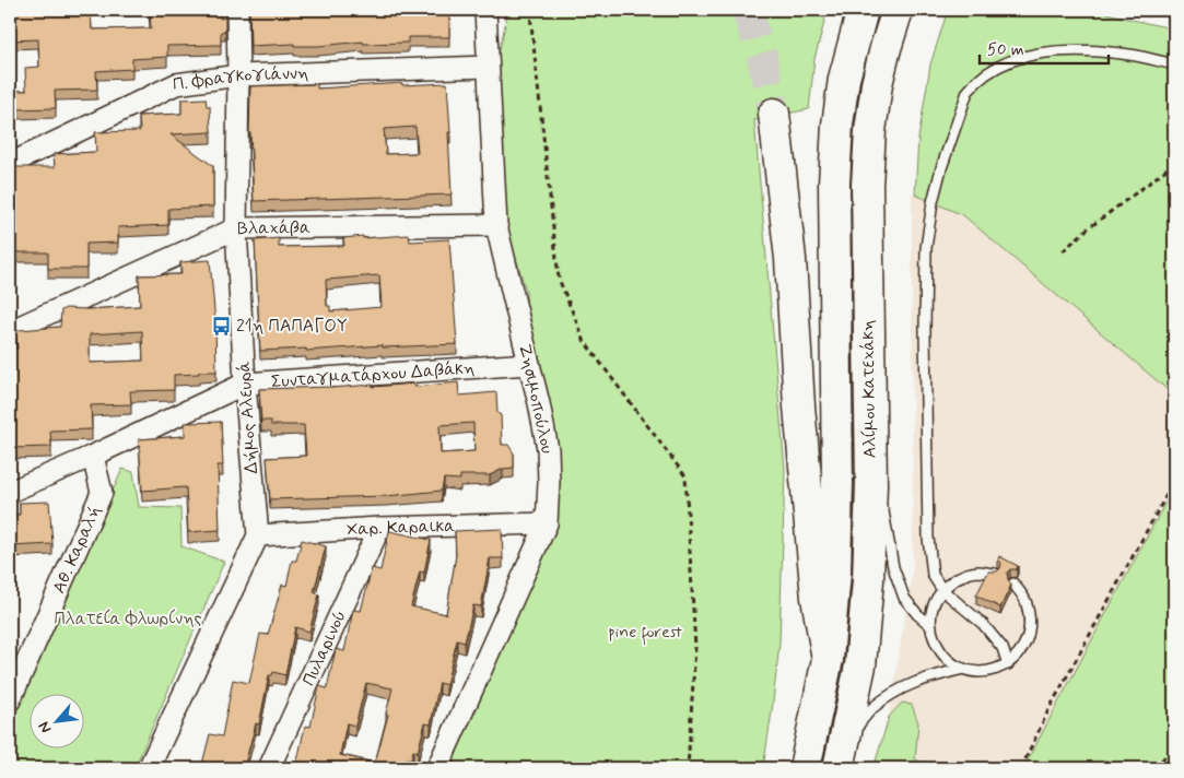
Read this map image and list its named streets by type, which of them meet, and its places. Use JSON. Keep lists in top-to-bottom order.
{
  "streets": {
    "main road": ["Αλίμου Κατεχάκη"],
    "street": [
      "Π. Φραγκογιάννη",
      "Βλαχάβα",
      "Συνταγματάρχου Δαβάκη",
      "Ζησιμοπούλου",
      "Δήμος Αλευρά",
      "Χαρ. Καραικα",
      "Αθ. Καραλή",
      "Πυλαρινού"
    ]
  },
  "crossings": [
    ["Π. Φραγκογιάννη", "Ζησιμοπούλου"],
    ["Π. Φραγκογιάννη", "Δήμος Αλευρά"],
    ["Βλαχάβα", "Ζησιμοπούλου"],
    ["Βλαχάβα", "Δήμος Αλευρά"],
    ["Συνταγματάρχου Δαβάκη", "Ζησιμοπούλου"],
    ["Συνταγματάρχου Δαβάκη", "Δήμος Αλευρά"],
    ["Συνταγματάρχου Δαβάκη", "Αθ. Καραλή"],
    ["Ζησιμοπούλου", "Χαρ. Καραικα"],
    ["Δήμος Αλευρά", "Χαρ. Καραικα"],
    ["Χαρ. Καραικα", "Πυλαρινού"]
  ],
  "parks": ["Πλατεία Φλωρίνης", "pine forest"],
  "places": {
    "bus stop": ["21η ΠΑΠΑΓΟΥ"]
  },
  "scale_bar": "50 m",
  "north": "bottom left"
}
